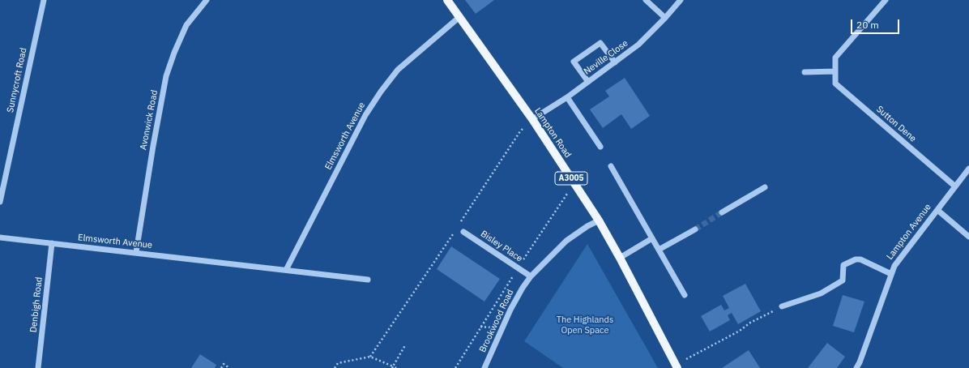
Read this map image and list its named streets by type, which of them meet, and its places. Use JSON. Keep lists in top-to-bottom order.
{
  "streets": {
    "main road": ["Lampton Road", "A3005"],
    "street": [
      "Neville Close",
      "Sunnycroft Road",
      "Avonwick Road",
      "Sutton Dene",
      "Elmsworth Avenue",
      "Lampton Avenue",
      "Bisley Place",
      "Denbigh Road",
      "Brookwood Road"
    ]
  },
  "crossings": [
    ["Neville Close", "Lampton Road"],
    ["Avonwick Road", "Elmsworth Avenue"],
    ["Sutton Dene", "Lampton Avenue"],
    ["Lampton Road", "Elmsworth Avenue"],
    ["Lampton Road", "Brookwood Road"],
    ["Elmsworth Avenue", "Denbigh Road"],
    ["Bisley Place", "Brookwood Road"]
  ],
  "parks": ["The Highlands Open Space"],
  "scale_bar": "20 m"
}
